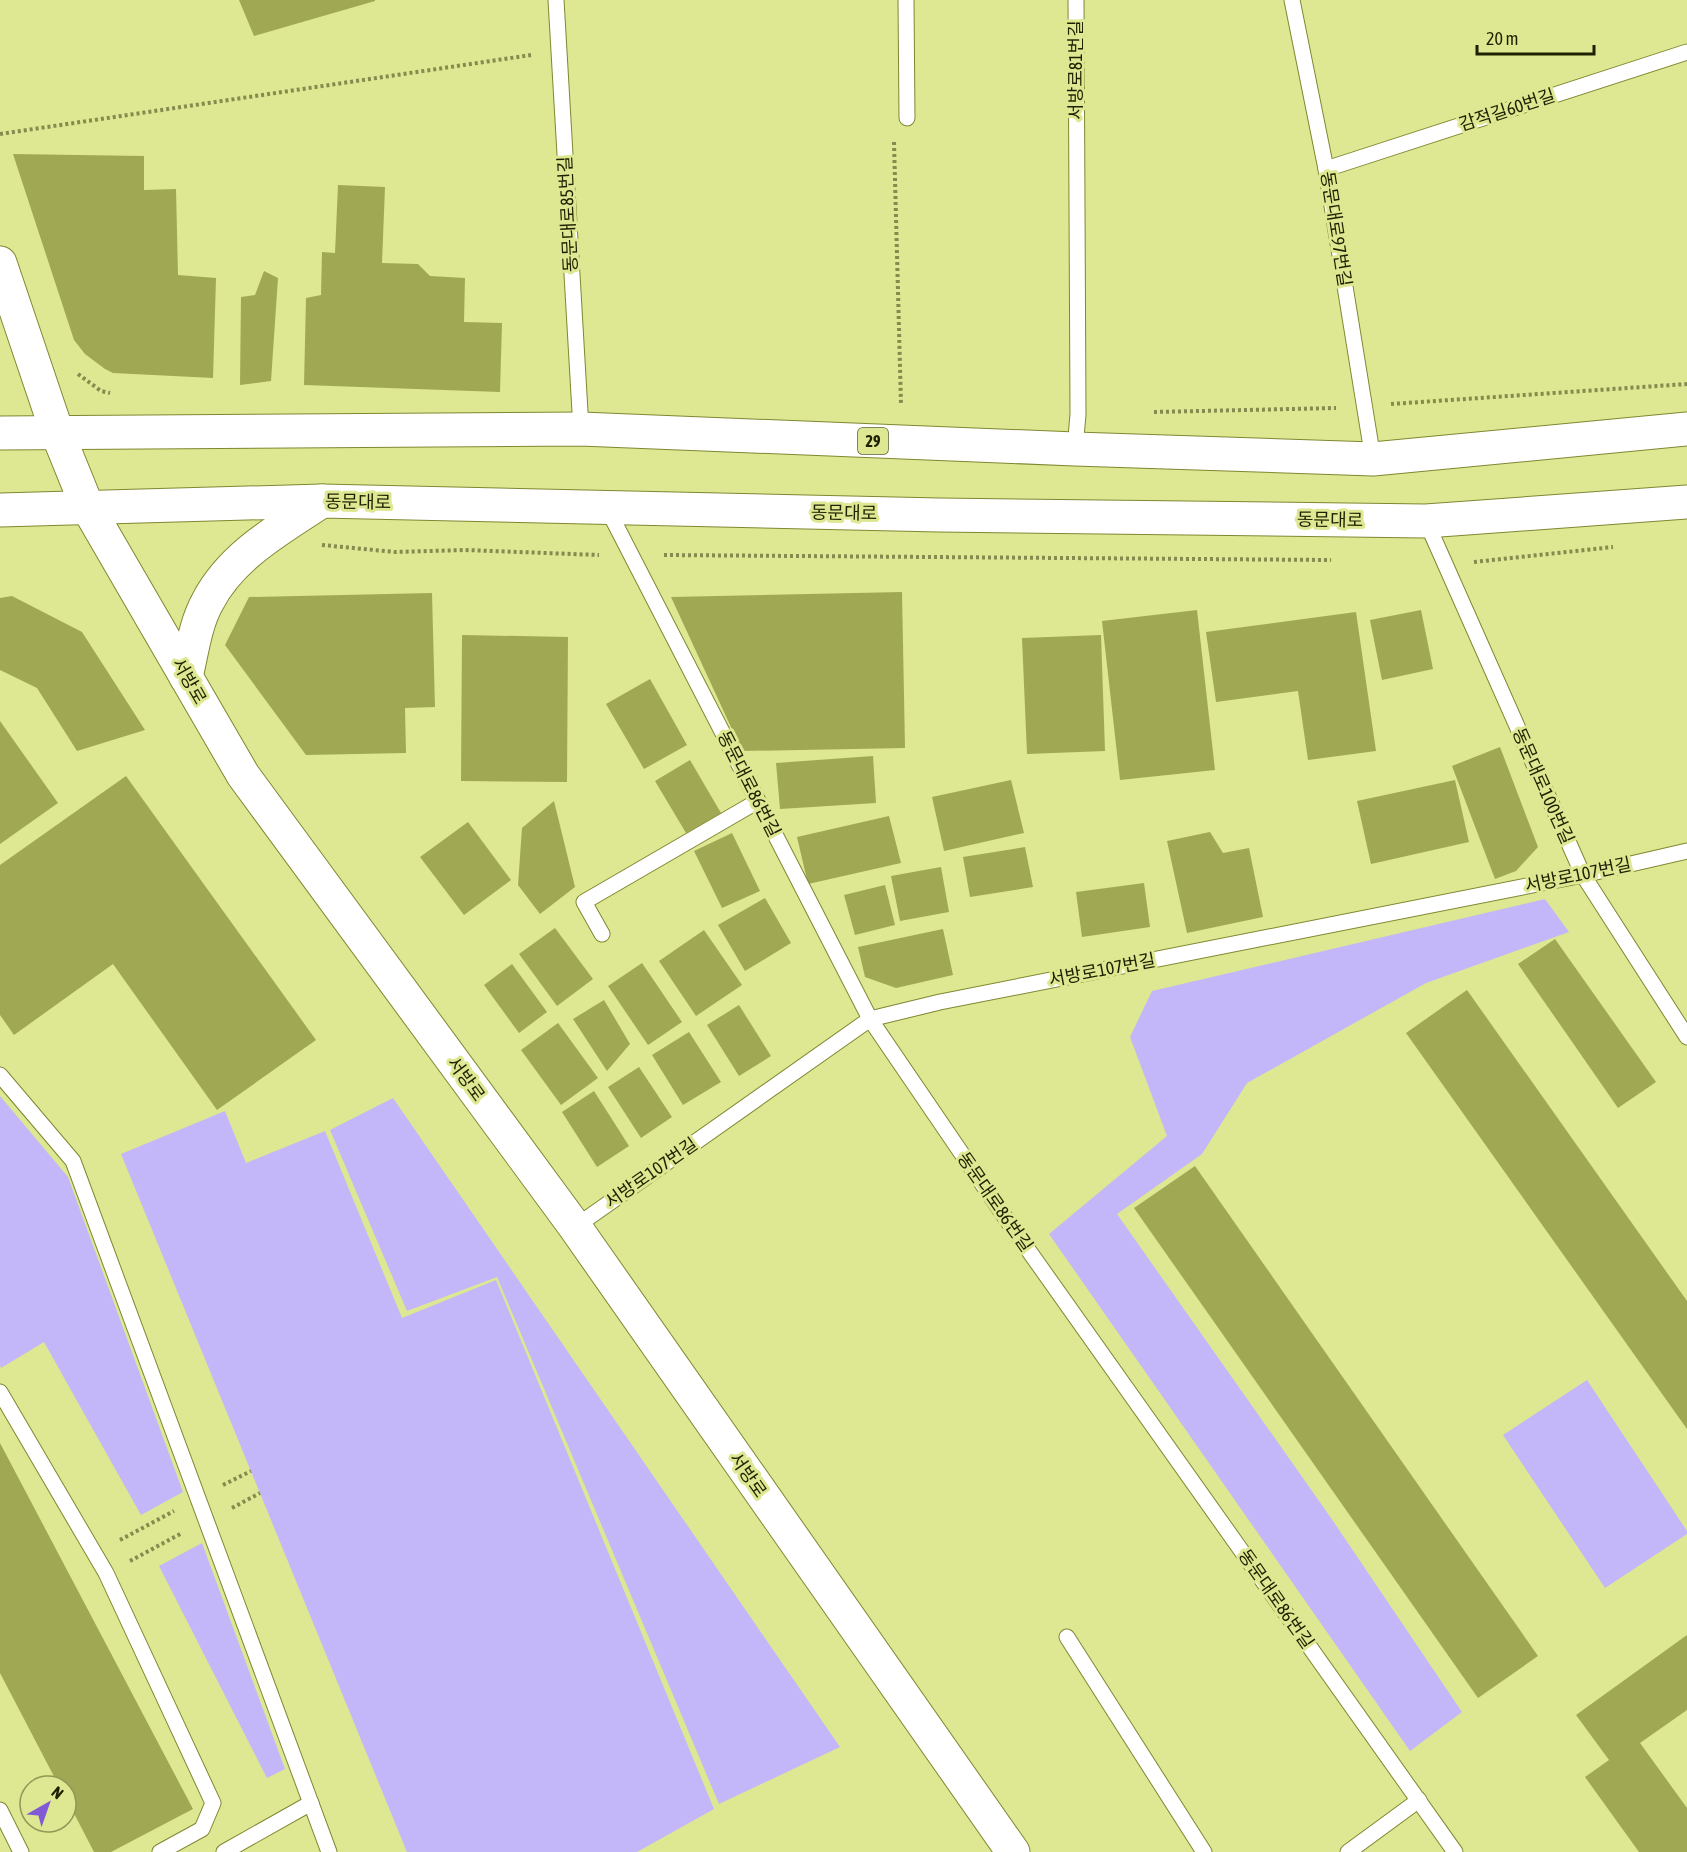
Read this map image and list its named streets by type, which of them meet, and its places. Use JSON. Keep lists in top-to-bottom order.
{
  "streets": {
    "main road": ["29", "동문대로", "서방로"],
    "lane": [
      "서방로81번길",
      "감적길60번길",
      "동문대로85번길",
      "동문대로97번길",
      "동문대로86번길",
      "동문대로100번길",
      "서방로107번길"
    ]
  },
  "crossings": [
    ["서방로81번길", "29"],
    ["감적길60번길", "동문대로97번길"],
    ["동문대로85번길", "29"],
    ["동문대로97번길", "29"],
    ["29", "서방로"],
    ["동문대로", "서방로"],
    ["동문대로", "동문대로86번길"],
    ["동문대로", "동문대로100번길"],
    ["서방로", "서방로107번길"],
    ["동문대로86번길", "서방로107번길"],
    ["동문대로100번길", "서방로107번길"]
  ],
  "scale_bar": "20 m",
  "north": "top right"
}
